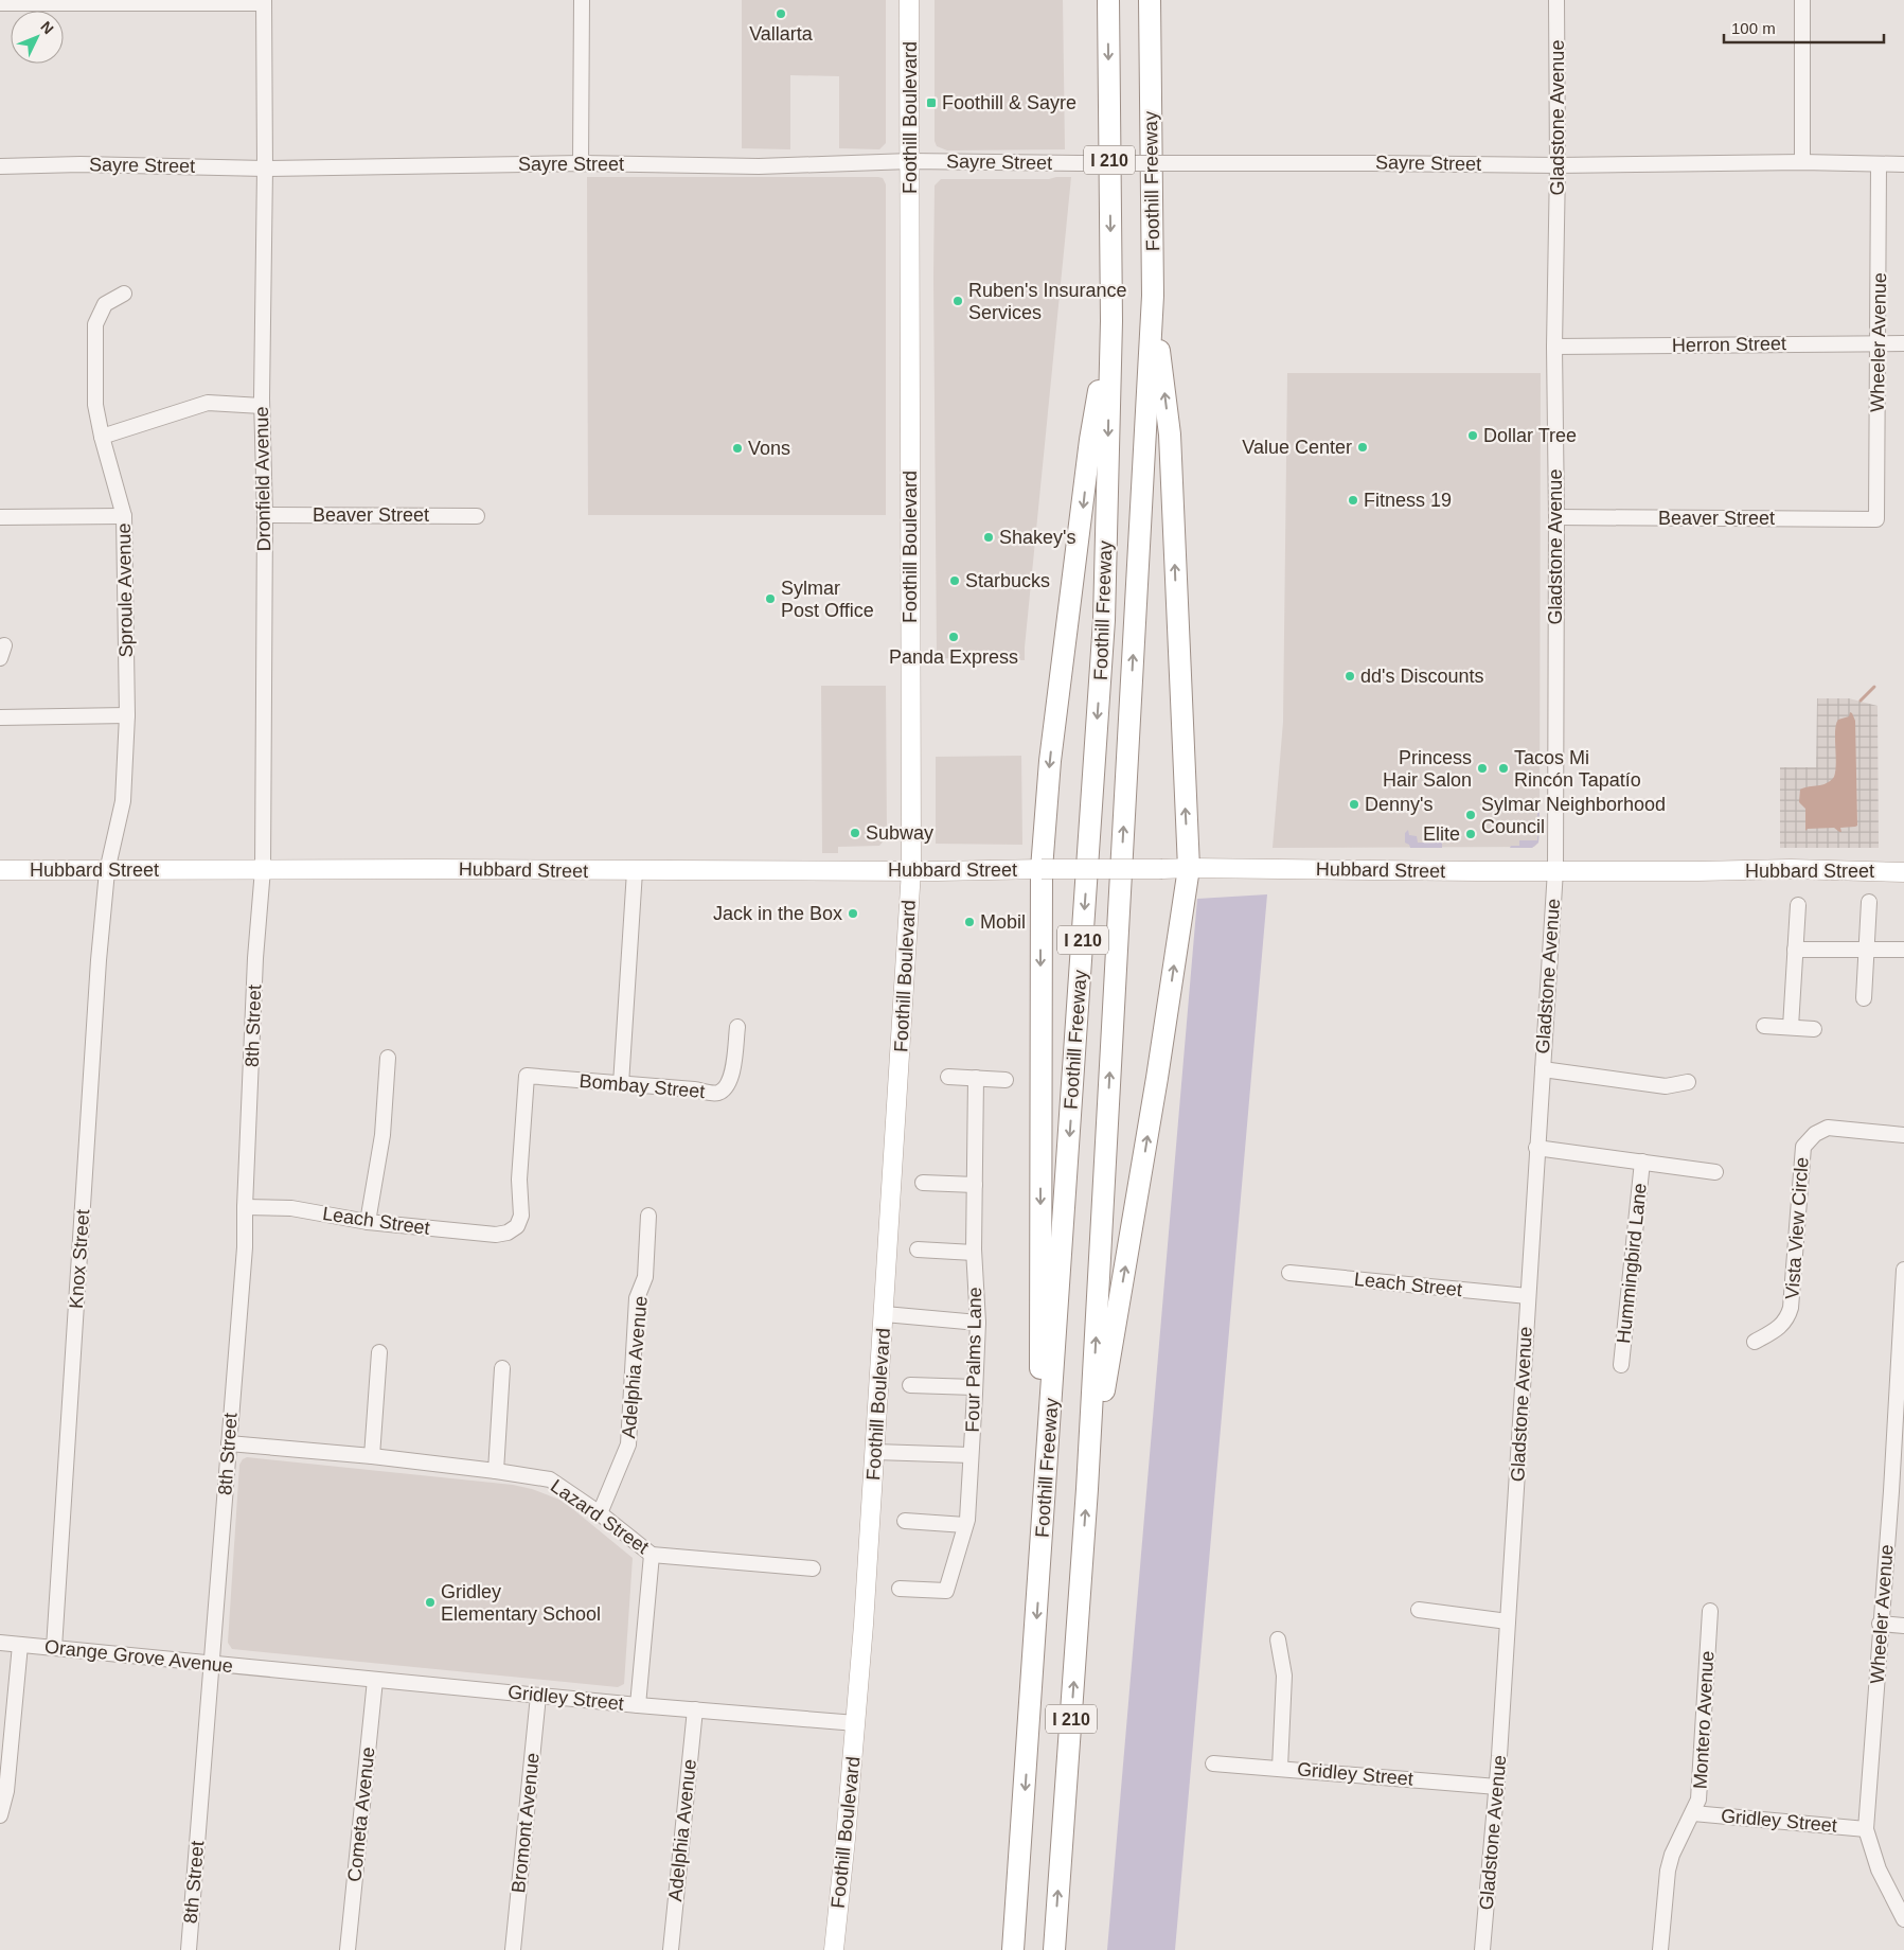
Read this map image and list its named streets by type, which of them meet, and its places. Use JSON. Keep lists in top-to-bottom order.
{
  "streets": {
    "highway": ["I 210", "Foothill Freeway"],
    "main road": ["Foothill Boulevard", "Hubbard Street"],
    "street": [
      "Gladstone Avenue",
      "Sayre Street",
      "Wheeler Avenue",
      "Herron Street",
      "Dronfield Avenue",
      "Beaver Street",
      "Sproule Avenue",
      "8th Street",
      "Bombay Street",
      "Leach Street",
      "Vista View Circle",
      "Knox Street",
      "Hummingbird Lane",
      "Four Palms Lane",
      "Adelphia Avenue",
      "Lazard Street",
      "Orange Grove Avenue",
      "Gridley Street",
      "Montero Avenue",
      "Cometa Avenue",
      "Bromont Avenue"
    ]
  },
  "crossings": [
    ["Foothill Boulevard", "Sayre Street"],
    ["Foothill Boulevard", "Hubbard Street"],
    ["Foothill Boulevard", "Gridley Street"],
    ["Gladstone Avenue", "Sayre Street"],
    ["Gladstone Avenue", "Herron Street"],
    ["Gladstone Avenue", "Beaver Street"],
    ["Gladstone Avenue", "Hubbard Street"],
    ["Gladstone Avenue", "Leach Street"],
    ["Gladstone Avenue", "Gridley Street"],
    ["Sayre Street", "Wheeler Avenue"],
    ["Sayre Street", "Dronfield Avenue"],
    ["Wheeler Avenue", "Herron Street"],
    ["Wheeler Avenue", "Beaver Street"],
    ["Wheeler Avenue", "Gridley Street"],
    ["Dronfield Avenue", "Beaver Street"],
    ["Dronfield Avenue", "Hubbard Street"],
    ["Dronfield Avenue", "8th Street"],
    ["Sproule Avenue", "Hubbard Street"],
    ["Sproule Avenue", "Knox Street"],
    ["Hubbard Street", "Knox Street"],
    ["8th Street", "Leach Street"],
    ["8th Street", "Lazard Street"],
    ["8th Street", "Orange Grove Avenue"],
    ["Bombay Street", "Leach Street"],
    ["Knox Street", "Orange Grove Avenue"],
    ["Adelphia Avenue", "Lazard Street"],
    ["Adelphia Avenue", "Gridley Street"],
    ["Orange Grove Avenue", "Gridley Street"],
    ["Gridley Street", "Montero Avenue"],
    ["Gridley Street", "Cometa Avenue"],
    ["Gridley Street", "Bromont Avenue"]
  ],
  "places": {
    "other": [
      "Vallarta",
      "Ruben's Insurance Services",
      "Dollar Tree",
      "Value Center",
      "Vons",
      "Fitness 19",
      "Shakey's",
      "Starbucks",
      "Sylmar Post Office",
      "Panda Express",
      "dd's Discounts",
      "Princess Hair Salon",
      "Tacos Mi Rincón Tapatío",
      "Denny's",
      "Sylmar Neighborhood Council",
      "Subway",
      "Elite",
      "Jack in the Box",
      "Mobil",
      "Gridley Elementary School"
    ],
    "transit": ["Foothill & Sayre"]
  },
  "scale_bar": "100 m",
  "north": "top right"
}
